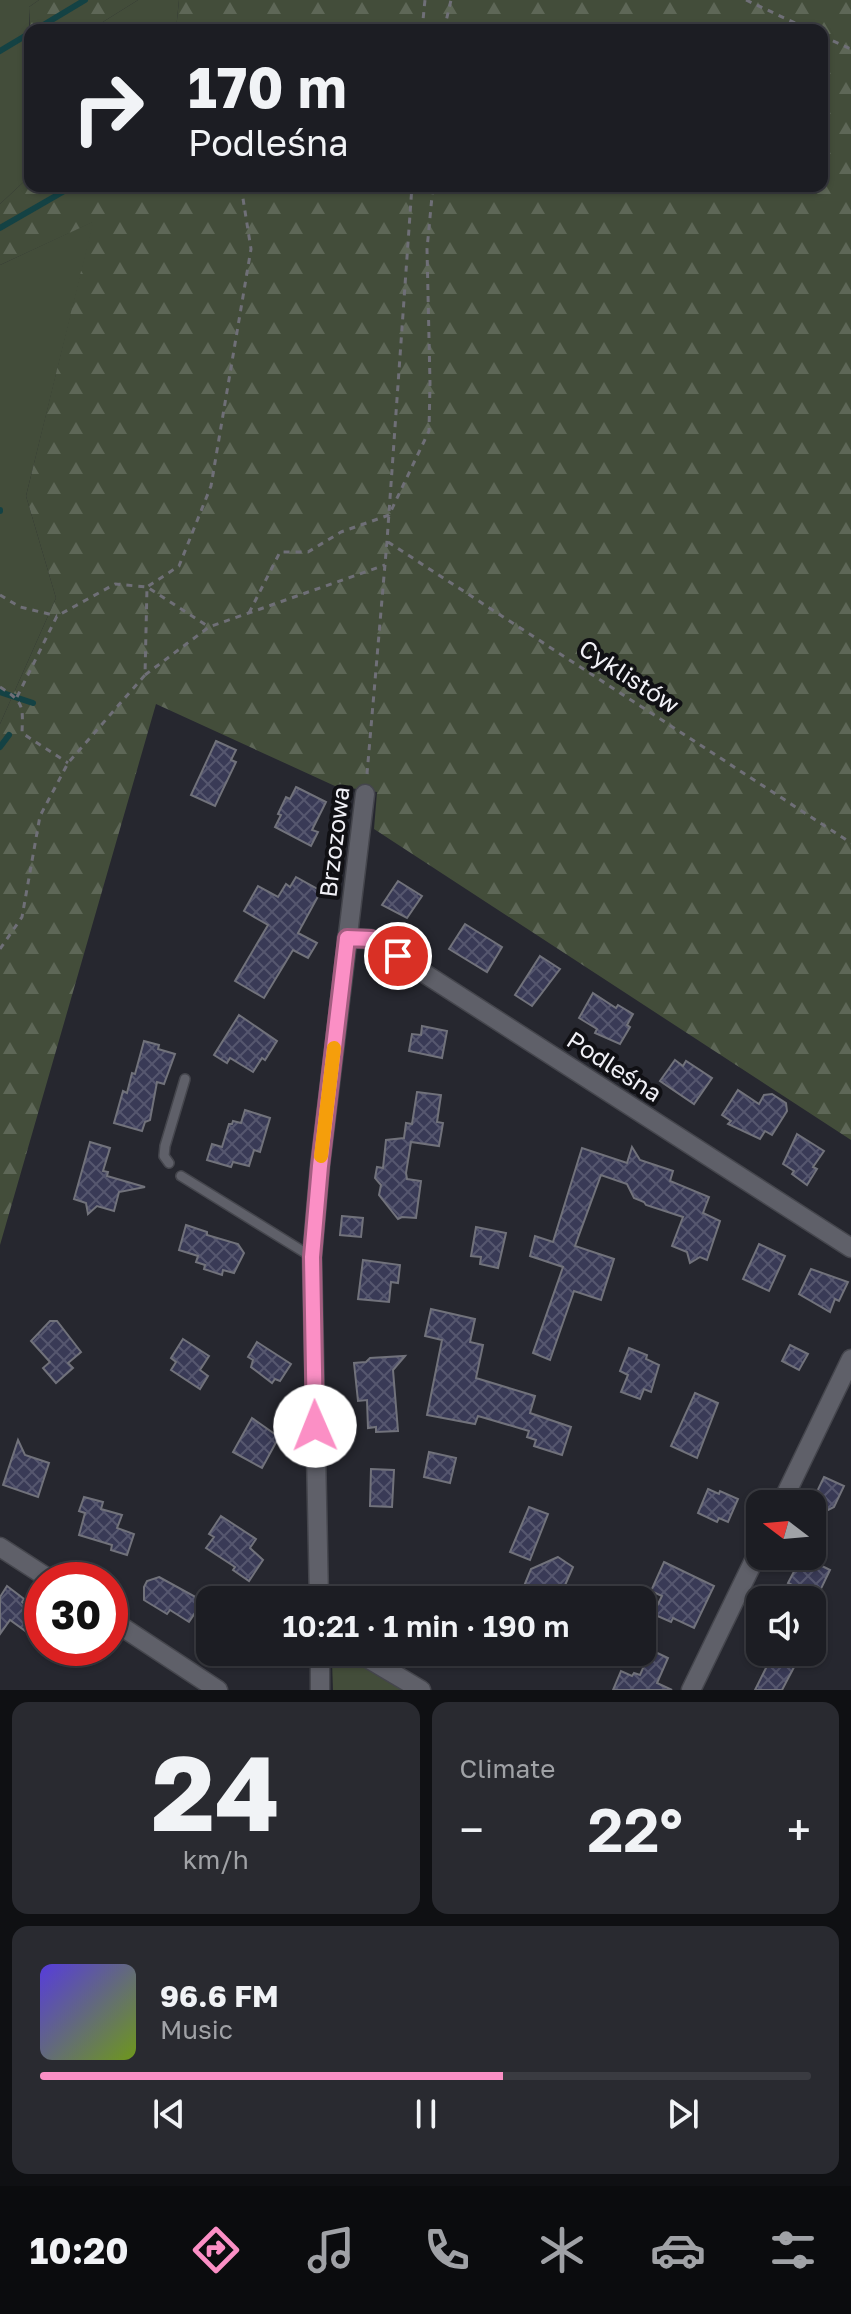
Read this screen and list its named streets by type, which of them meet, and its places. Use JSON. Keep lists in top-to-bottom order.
{
  "streets": {
    "street": ["Brzozowa", "Podleśna"],
    "path": ["Cyklistów"]
  },
  "crossings": [
    ["Cyklistów", "Brzozowa"],
    ["Brzozowa", "Podleśna"]
  ],
  "north": "left",
  "page": {
    "turn": ["170 m", "Podleśna"],
    "limit": "30",
    "trip": "10:21 · 1 min · 190 m",
    "tile": [
      ["24", "km/h"],
      "Climate"
    ],
    "heat": ["−", "22°", "+"],
    "song": ["96.6 FM", "Music"],
    "tabs": "10:20"
  }
}
